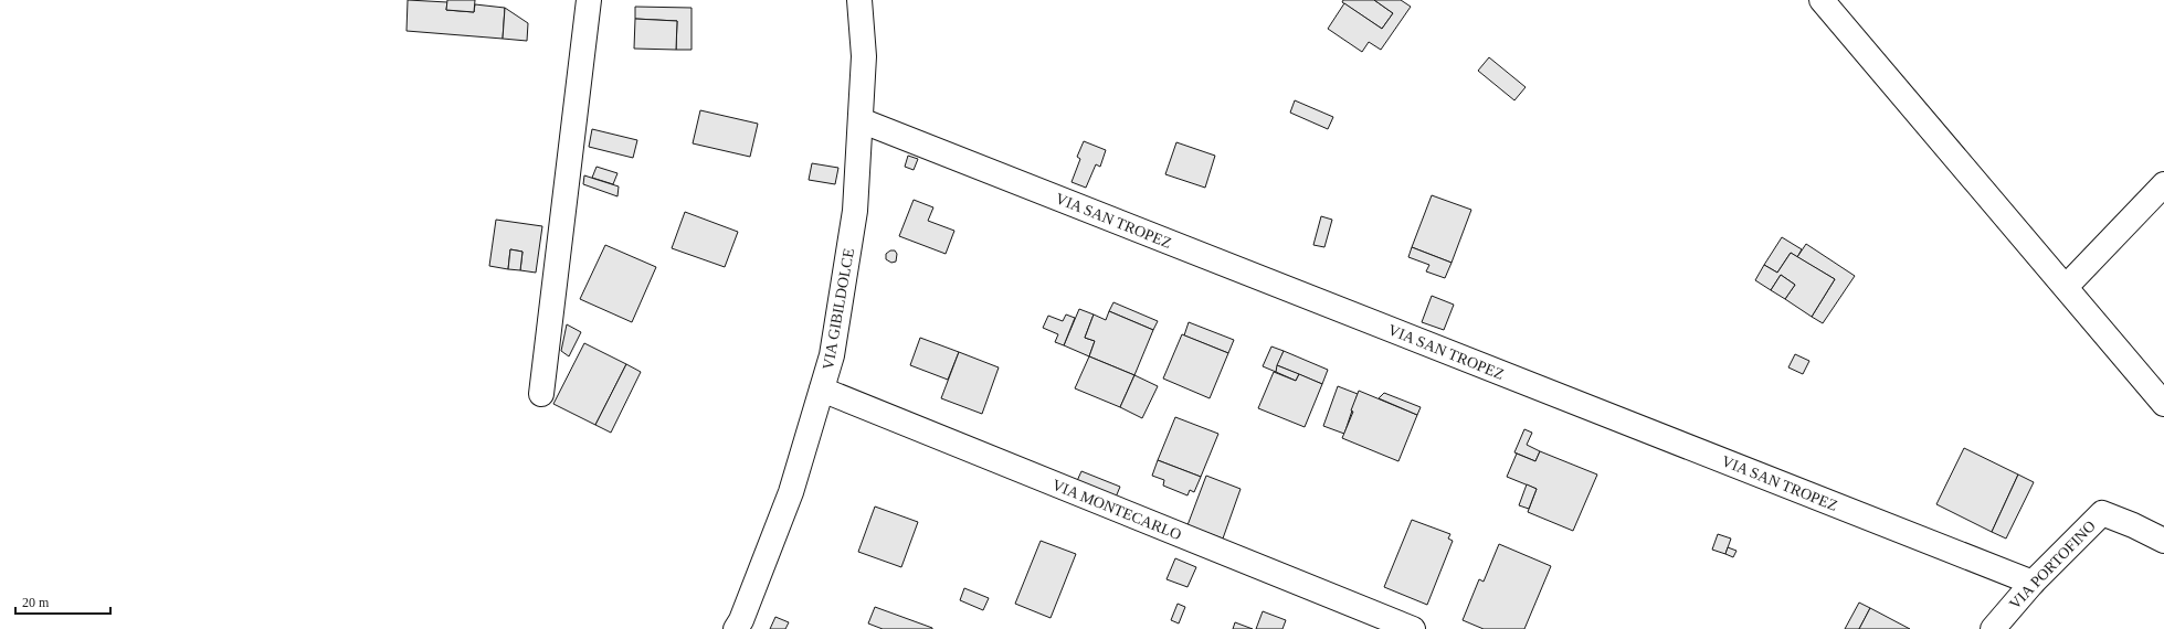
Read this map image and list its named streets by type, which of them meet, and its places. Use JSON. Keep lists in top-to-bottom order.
{
  "streets": {
    "street": [
      "VIA SAN TROPEZ",
      "VIA GIBILDOLCE",
      "VIA MONTECARLO",
      "VIA PORTOFINO"
    ]
  },
  "crossings": [
    ["VIA SAN TROPEZ", "VIA GIBILDOLCE"],
    ["VIA SAN TROPEZ", "VIA PORTOFINO"],
    ["VIA GIBILDOLCE", "VIA MONTECARLO"]
  ],
  "scale_bar": "20 m"
}
